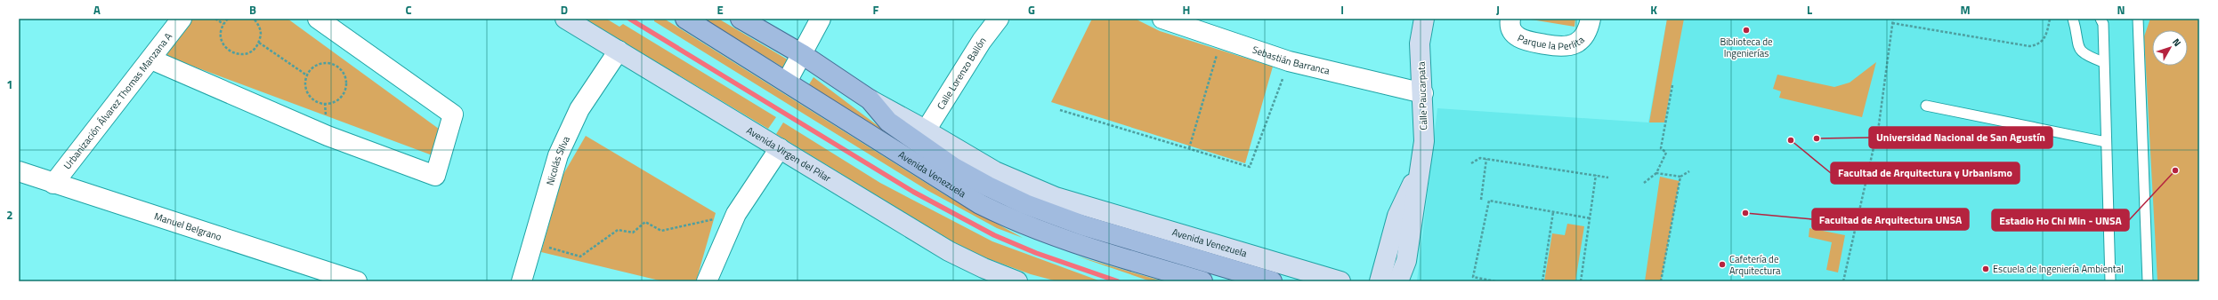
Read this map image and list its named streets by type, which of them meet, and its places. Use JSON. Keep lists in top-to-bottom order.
{
  "streets": {
    "main road": ["Calle Paucarpata", "Avenida Virgen del Pilar", "Avenida Venezuela"],
    "street": [
      "Parque la Perlita",
      "Sebastián Barranca",
      "Calle Lorenzo Ballón",
      "Urbanización Álvarez Thomas Manzana A",
      "Nicolás SIlva",
      "Manuel Belgrano"
    ]
  },
  "crossings": [
    ["Sebastián Barranca", "Calle Paucarpata"],
    ["Calle Lorenzo Ballón", "Avenida Venezuela"],
    ["Urbanización Álvarez Thomas Manzana A", "Manuel Belgrano"],
    ["Avenida Virgen del Pilar", "Nicolás SIlva"]
  ],
  "places": [
    "Biblioteca de Ingenierías",
    "Universidad Nacional de San Agustín",
    "Facultad de Arquitectura y Urbanismo",
    "Estadio Ho Chi Min - UNSA",
    "Facultad de Arquitectura UNSA",
    "Cafetería de Arquitectura",
    "Escuela de Ingeniería Ambiental"
  ],
  "north": "top right",
  "grid": {
    "columns": [
      "A",
      "B",
      "C",
      "D",
      "E",
      "F",
      "G",
      "H",
      "I",
      "J",
      "K",
      "L",
      "M",
      "N"
    ],
    "rows": ["1", "2"]
  }
}
